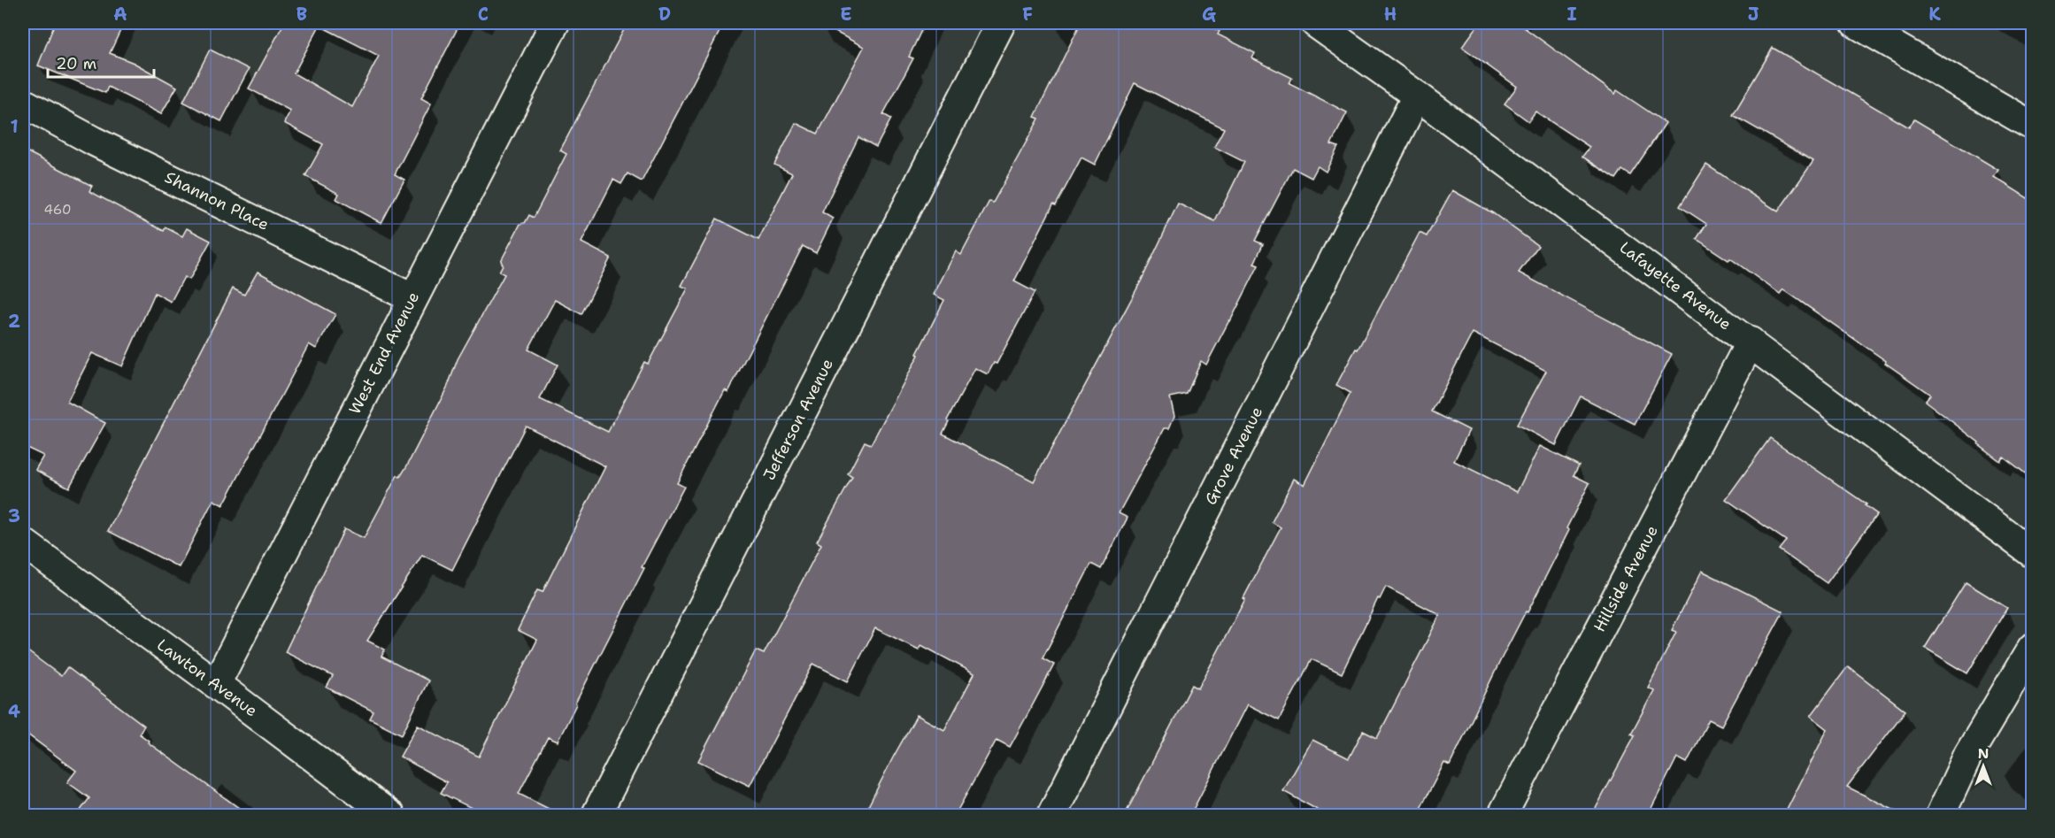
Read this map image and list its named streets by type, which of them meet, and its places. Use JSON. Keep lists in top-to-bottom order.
{
  "streets": {
    "street": [
      "Shannon Place",
      "Lafayette Avenue",
      "West End Avenue",
      "Jefferson Avenue",
      "Grove Avenue",
      "Hillside Avenue",
      "Lawton Avenue"
    ]
  },
  "crossings": [
    ["Shannon Place", "West End Avenue"],
    ["Lafayette Avenue", "Grove Avenue"],
    ["Lafayette Avenue", "Hillside Avenue"],
    ["West End Avenue", "Lawton Avenue"]
  ],
  "house_numbers": ["460"],
  "scale_bar": "20 m",
  "north": "top",
  "grid": {
    "columns": [
      "A",
      "B",
      "C",
      "D",
      "E",
      "F",
      "G",
      "H",
      "I",
      "J",
      "K"
    ],
    "rows": [
      "1",
      "2",
      "3",
      "4"
    ]
  }
}
